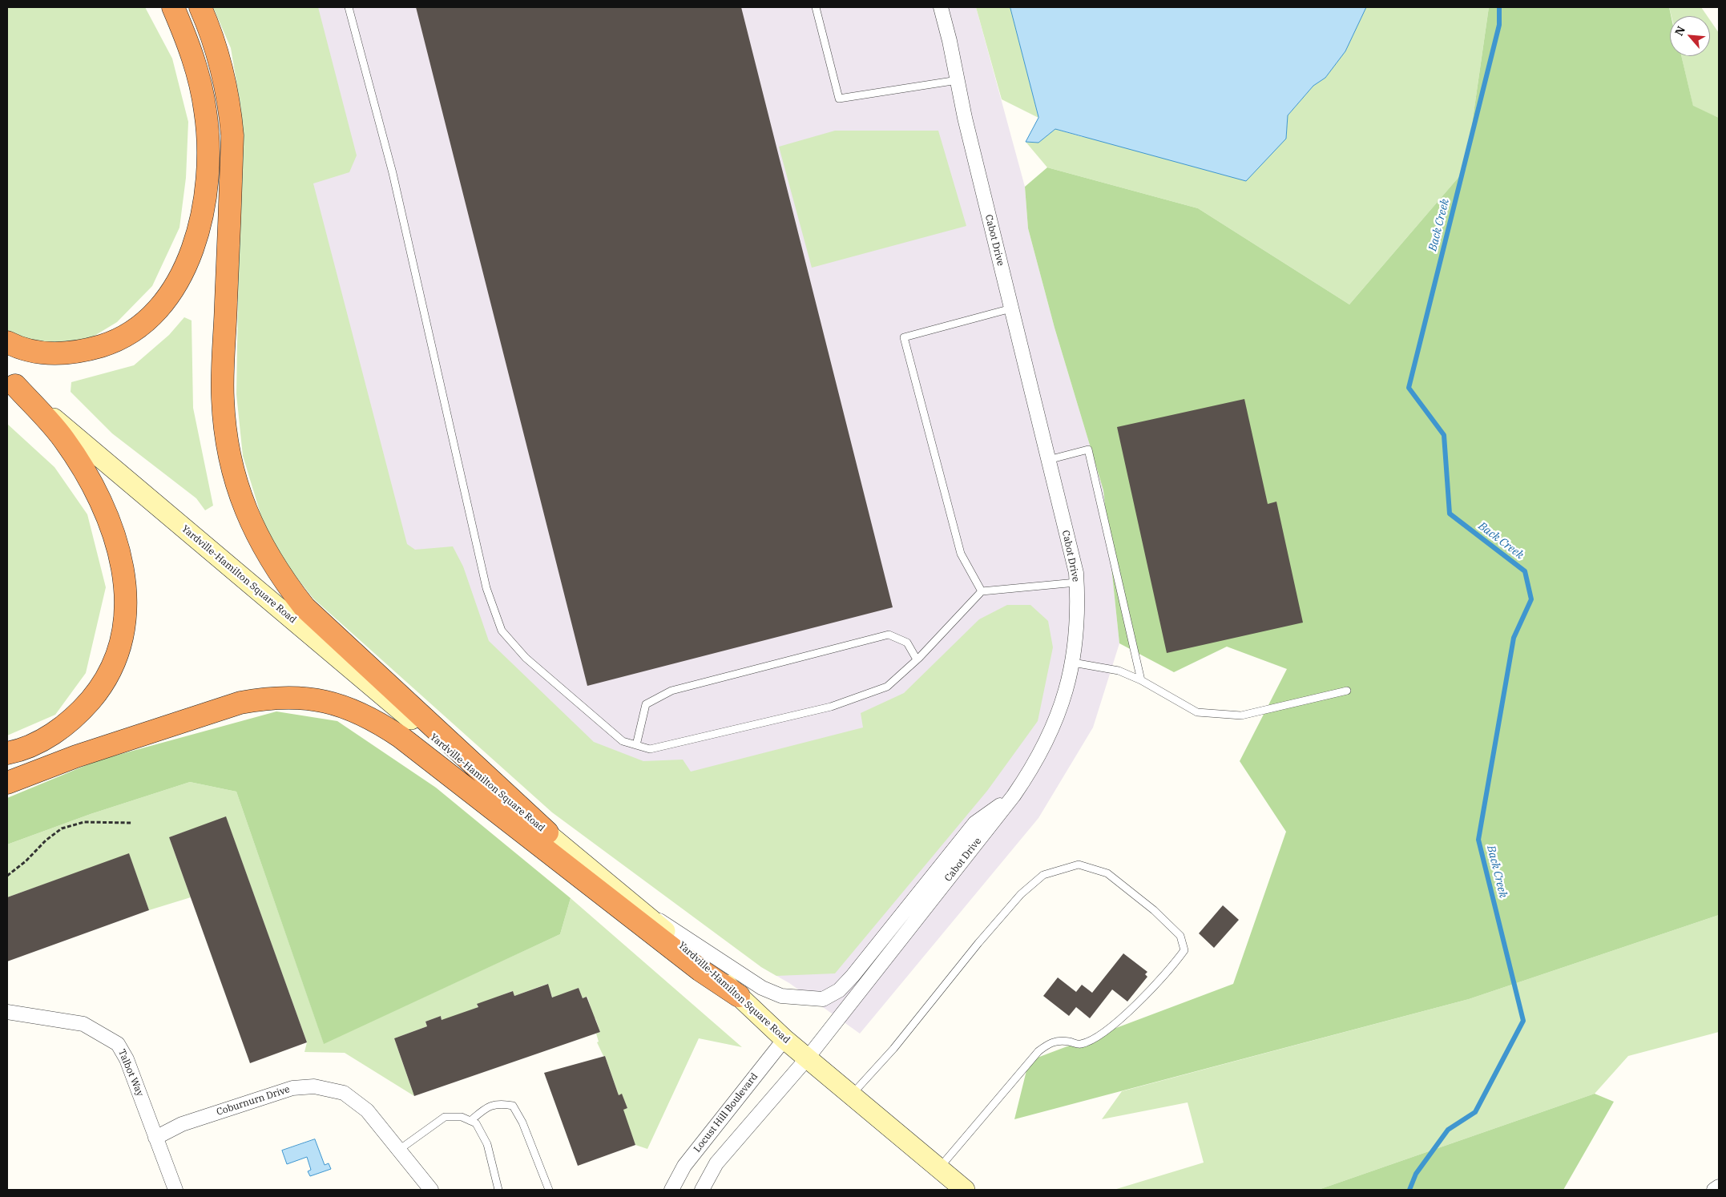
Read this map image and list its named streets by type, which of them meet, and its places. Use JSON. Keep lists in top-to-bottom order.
{
  "streets": {
    "street": [
      "Cabot Drive",
      "Yardville-Hamilton Square Road",
      "Talbot Way",
      "Coburnurn Drive",
      "Locust Hill Boulevard"
    ]
  },
  "crossings": [
    ["Cabot Drive", "Yardville-Hamilton Square Road"],
    ["Yardville-Hamilton Square Road", "Locust Hill Boulevard"],
    ["Talbot Way", "Coburnurn Drive"]
  ],
  "water": ["Back Creek"],
  "north": "top left"
}
